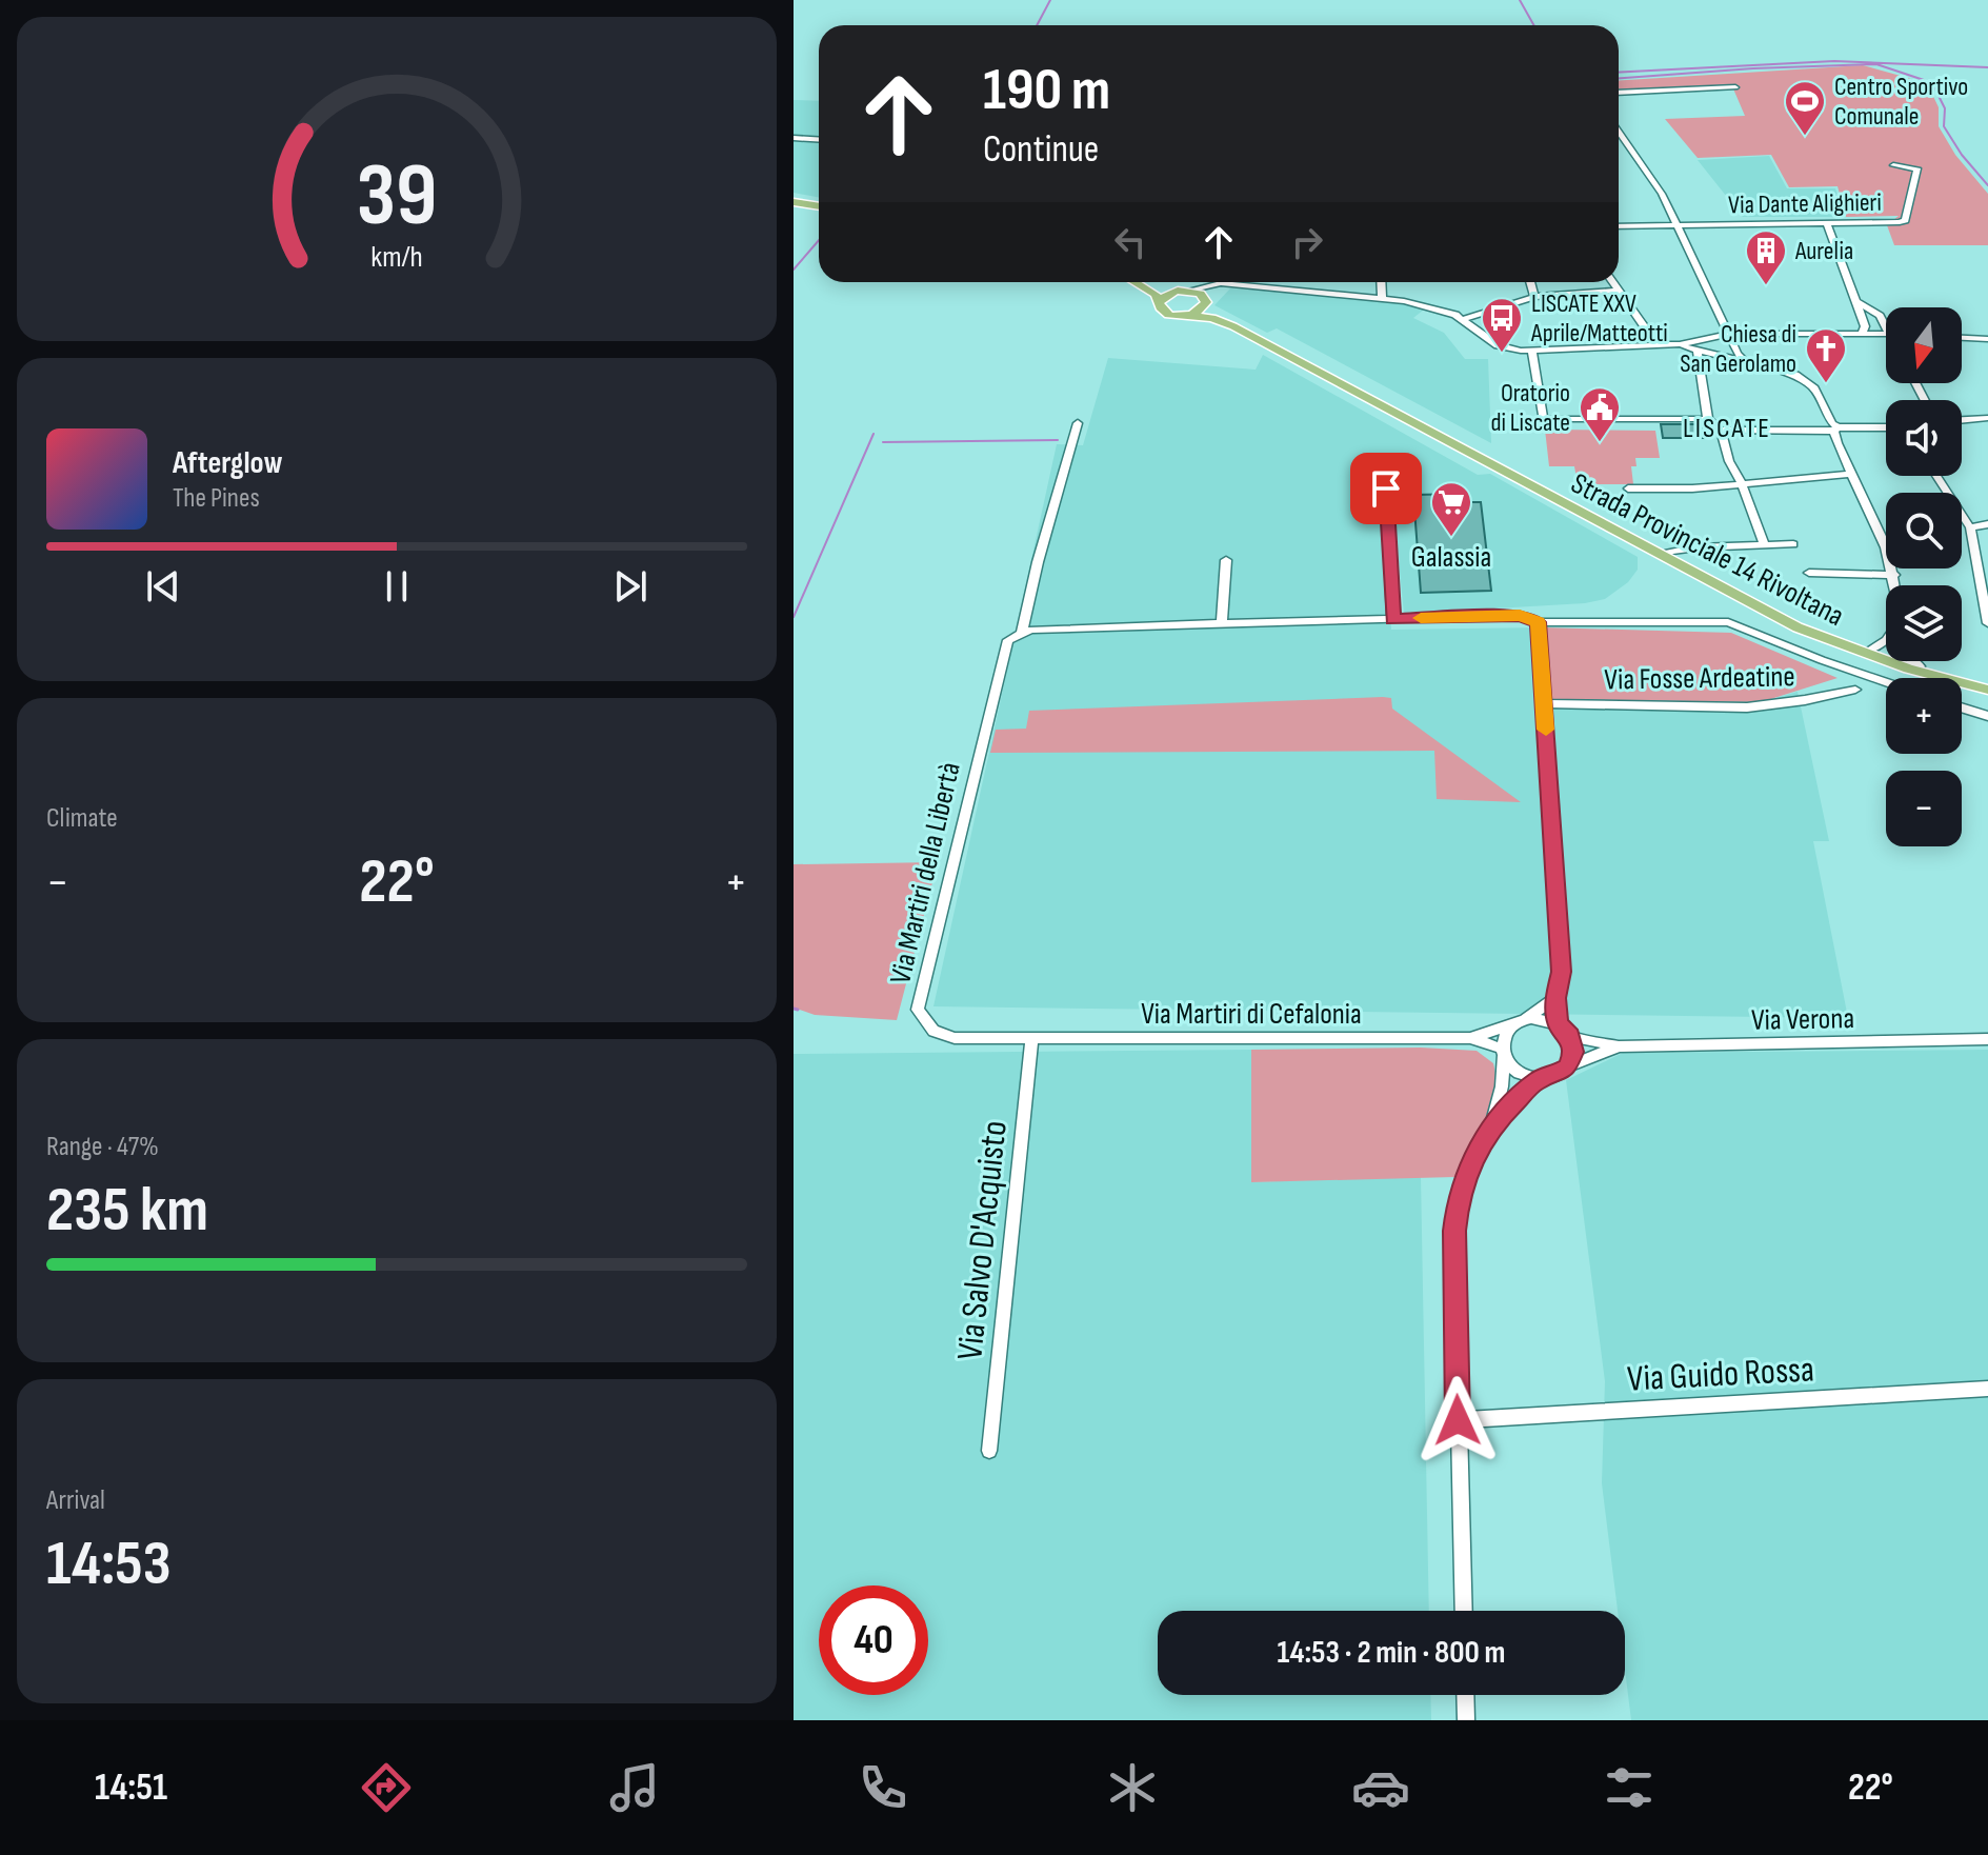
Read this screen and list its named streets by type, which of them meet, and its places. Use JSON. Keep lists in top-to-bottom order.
{
  "streets": {
    "main road": ["Strada Provinciale 14 Rivoltana"],
    "street": [
      "Via Dante Alighieri",
      "Via Fosse Ardeatine",
      "Via Martiri della Libertà",
      "Via Martiri di Cefalonia",
      "Via Verona",
      "Via Salvo D'Acquisto",
      "Via Guido Rossa"
    ]
  },
  "crossings": [
    ["Via Martiri della Libertà", "Via Martiri di Cefalonia"],
    ["Via Martiri della Libertà", "Via Salvo D'Acquisto"],
    ["Via Martiri di Cefalonia", "Via Verona"],
    ["Via Martiri di Cefalonia", "Via Salvo D'Acquisto"]
  ],
  "districts": ["LISCATE"],
  "places": {
    "sports": ["Centro Sportivo Comunale"],
    "building": ["Aurelia"],
    "bus stop": ["LISCATE XXV Aprile/Matteotti"],
    "church": ["Chiesa di San Gerolamo"],
    "public building": ["Oratorio di Liscate"],
    "supermarket": ["Galassia"]
  },
  "north": "bottom",
  "page": {
    "turn": ["190 m", "Continue"],
    "map_buttons": ["+", "−"],
    "song": ["Afterglow", "The Pines"],
    "tile": [
      "Climate",
      ["Range · 47%", "235 km"],
      ["Arrival", "14:53"]
    ],
    "heat": ["−", "22°", "+"],
    "limit": "40",
    "trip": "14:53 · 2 min · 800 m",
    "tabs": ["14:51", "22°"],
    "gauge": ["39", "km/h"]
  }
}
